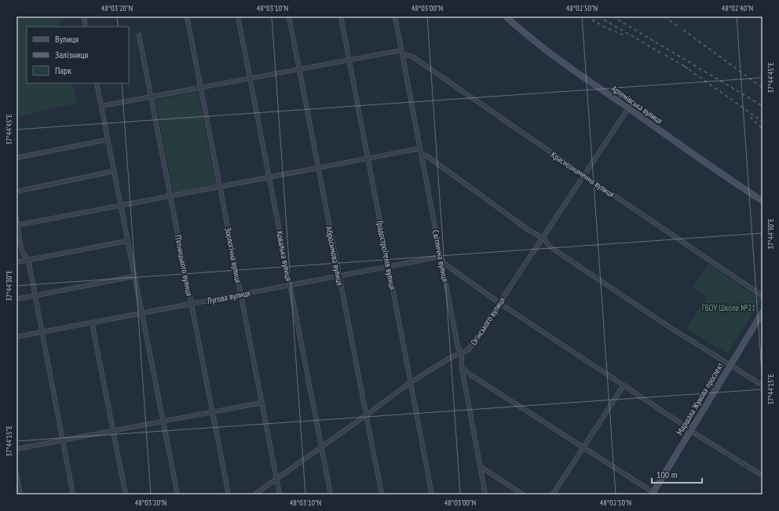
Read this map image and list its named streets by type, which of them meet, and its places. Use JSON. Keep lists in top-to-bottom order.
{
  "streets": {
    "main road": ["Артемівська вулиця", "Маршала Жукова проспект"],
    "street": [
      "Краснознаменна вулиця",
      "Зоологічна вулиця",
      "Градостроїтелiв вулиця",
      "Ковалька вулиця",
      "Абросимова вулиця",
      "Світлична вулиця",
      "П’ятницького вулиця",
      "Лугова вулиця",
      "Огінського вулиця"
    ]
  },
  "crossings": [
    ["Артемівська вулиця", "Огінського вулиця"],
    ["Краснознаменна вулиця", "Світлична вулиця"],
    ["Краснознаменна вулиця", "Огінського вулиця"],
    ["Зоологічна вулиця", "Лугова вулиця"],
    ["Зоологічна вулиця", "Огінського вулиця"],
    ["Градостроїтелiв вулиця", "Лугова вулиця"],
    ["Градостроїтелiв вулиця", "Огінського вулиця"],
    ["Ковалька вулиця", "Лугова вулиця"],
    ["Ковалька вулиця", "Огінського вулиця"],
    ["Абросимова вулиця", "Лугова вулиця"],
    ["Абросимова вулиця", "Огінського вулиця"],
    ["Світлична вулиця", "Лугова вулиця"],
    ["Світлична вулиця", "Огінського вулиця"],
    ["П’ятницького вулиця", "Лугова вулиця"]
  ],
  "parks": ["ГБОУ Школа №21"],
  "legend": ["Вулиця", "Залізниця", "Парк"],
  "scale_bar": "100 m",
  "coordinates": [
    "48°03'20\"N",
    "48°03'10\"N",
    "48°03'00\"N",
    "48°02'50\"N",
    "48°02'40\"N",
    "37°44'45\"E",
    "37°44'30\"E",
    "37°44'15\"E"
  ]
}
